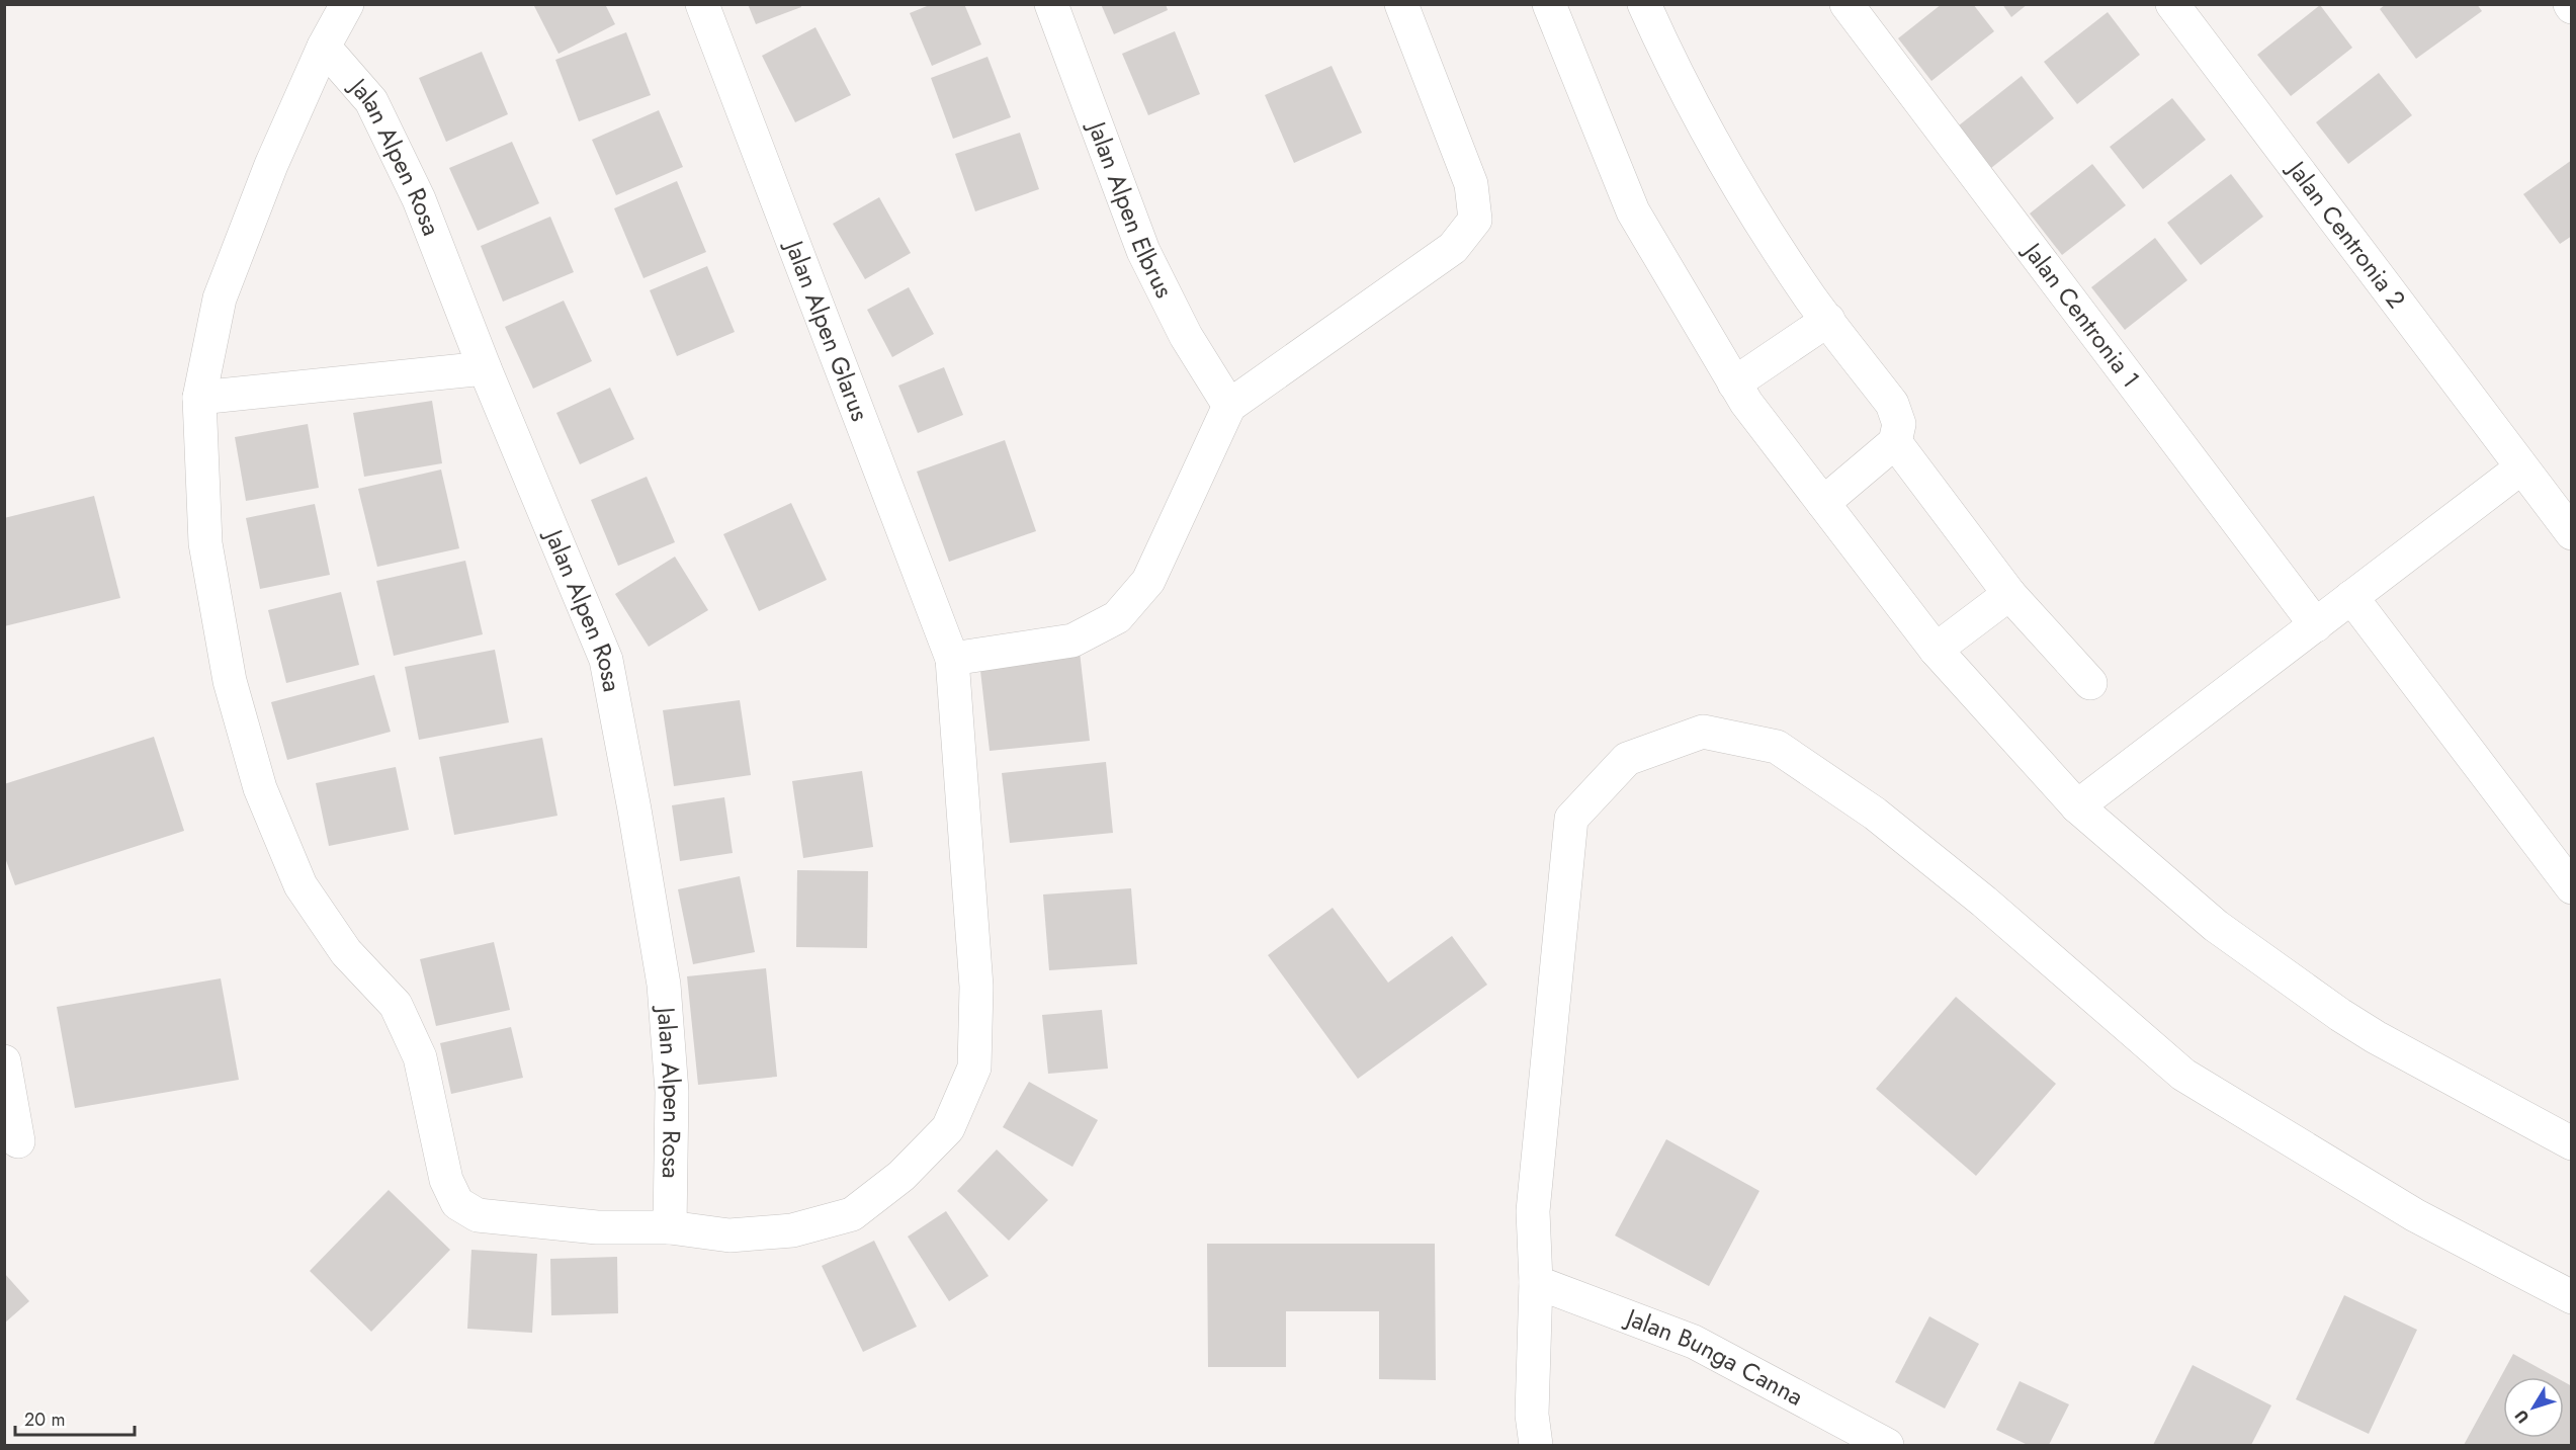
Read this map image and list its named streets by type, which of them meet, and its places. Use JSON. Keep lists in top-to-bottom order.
{
  "streets": {
    "street": [
      "Jalan Alpen Rosa",
      "Jalan Alpen Elbrus",
      "Jalan Centronia 2",
      "Jalan Centronia 1",
      "Jalan Alpen Glarus",
      "Jalan Bunga Canna"
    ]
  },
  "crossings": [
    ["Jalan Alpen Rosa", "Jalan Alpen Glarus"]
  ],
  "scale_bar": "20 m",
  "north": "bottom left"
}
